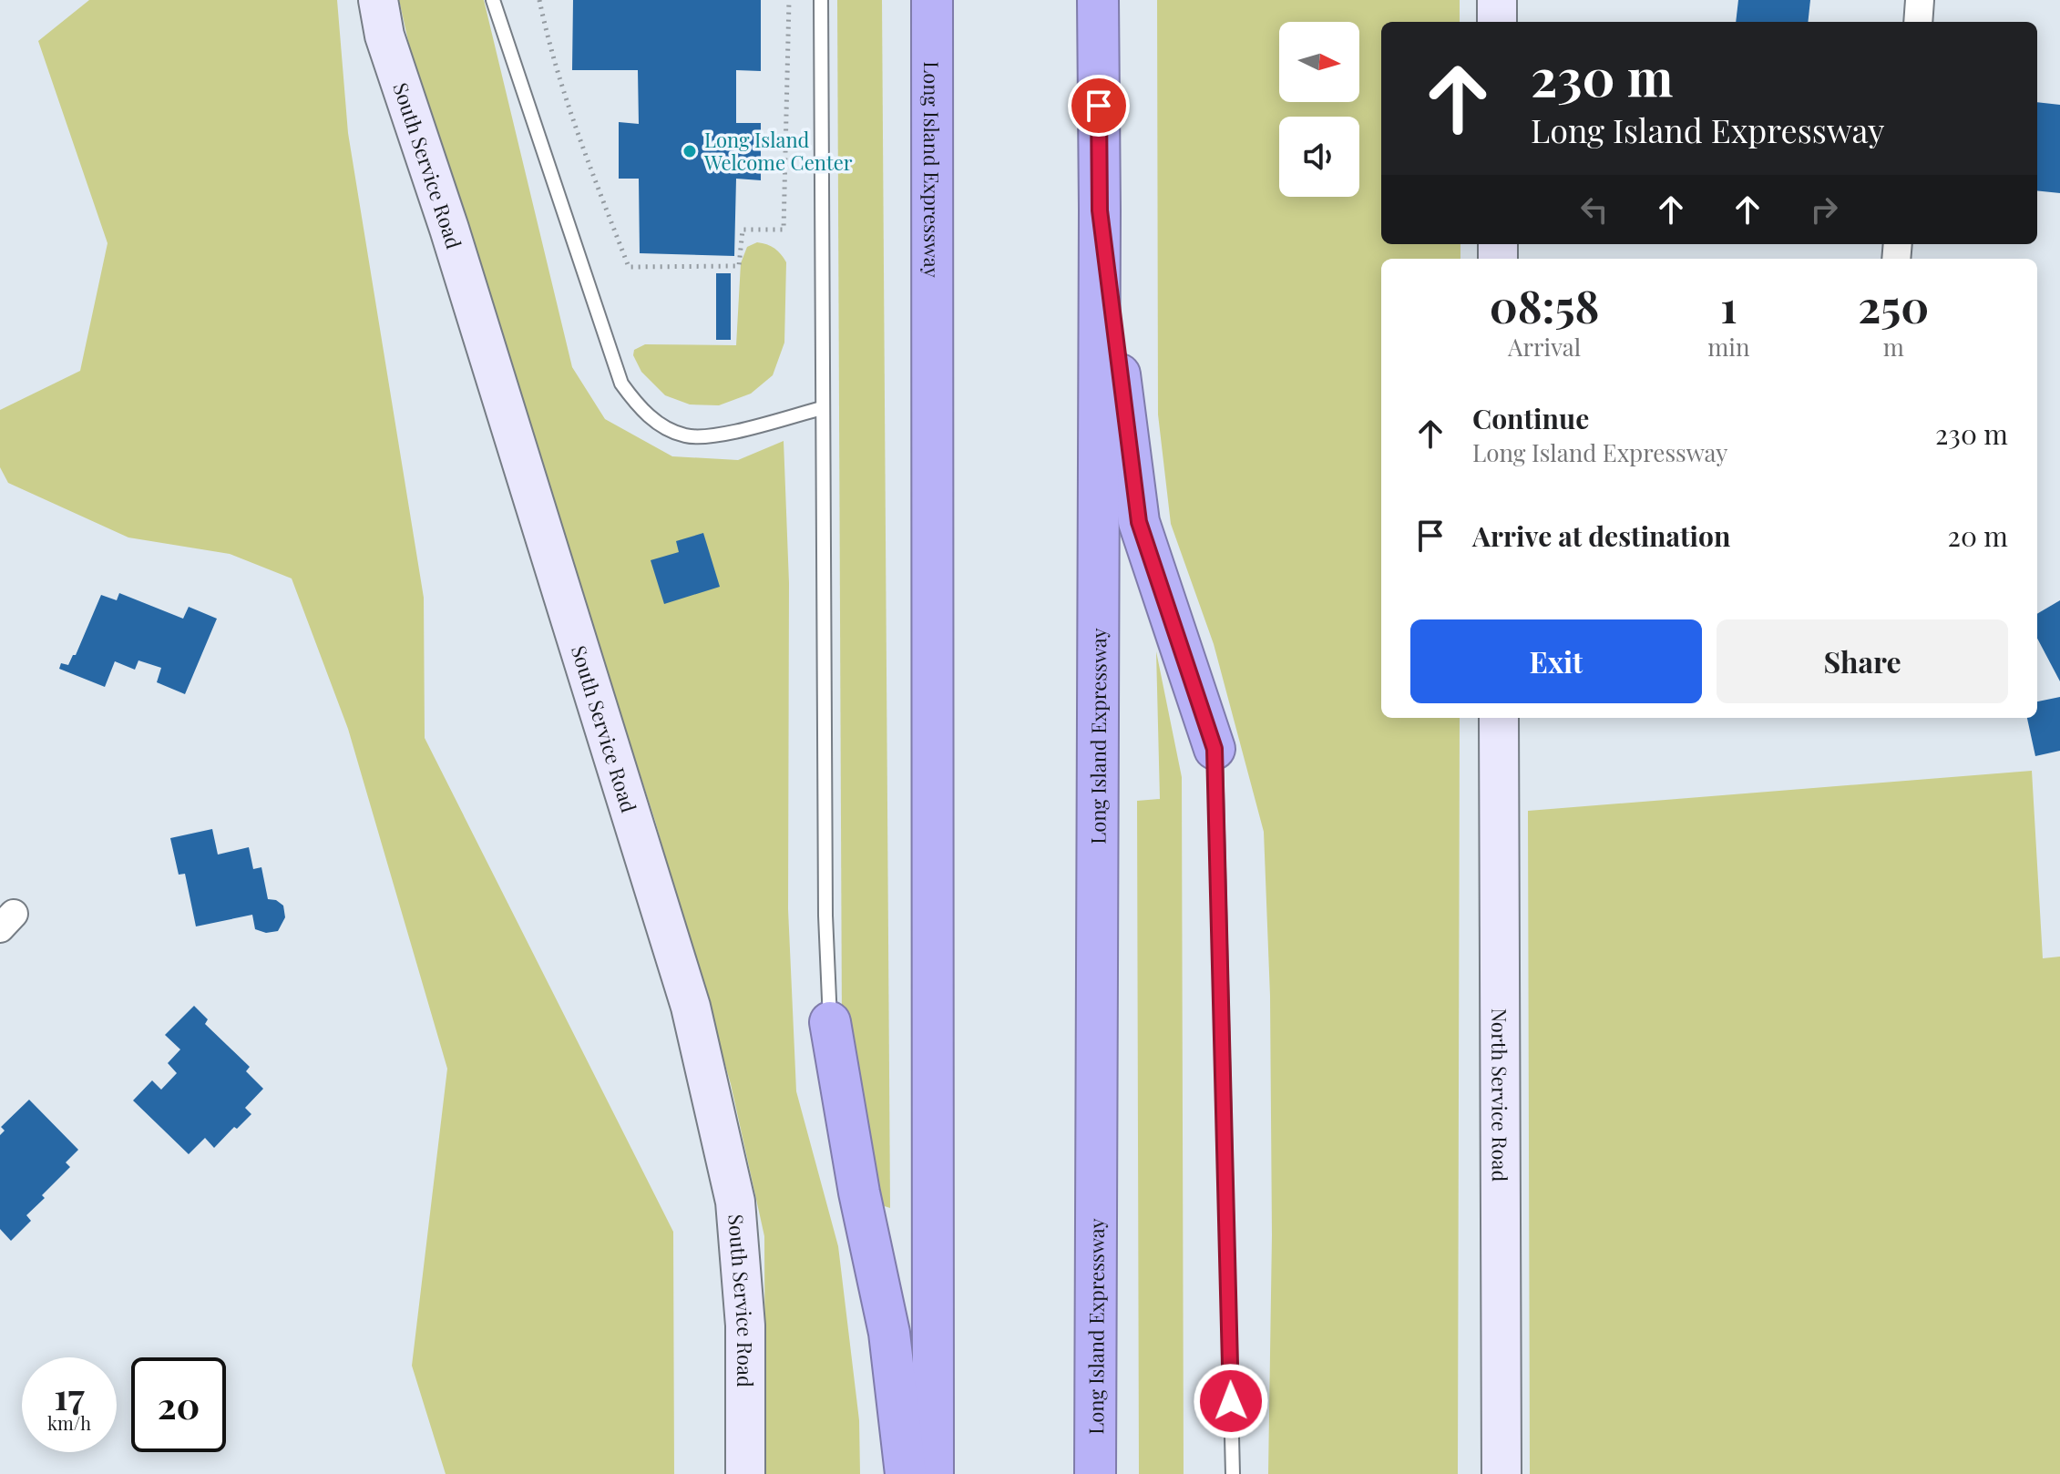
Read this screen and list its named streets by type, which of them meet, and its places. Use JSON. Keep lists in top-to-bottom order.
{
  "streets": {
    "highway": ["Long Island Expressway"],
    "main road": ["South Service Road", "North Service Road"]
  },
  "places": ["Long Island Welcome Center"],
  "north": "right",
  "page": {
    "turn": ["230 m", "Long Island Expressway"],
    "eta": [
      "08:58",
      "Arrival",
      "1",
      "min",
      "250",
      "m"
    ],
    "list": [
      {
        "name": "Continue",
        "note": "Long Island Expressway",
        "value": "230 m"
      },
      {
        "name": "Arrive at destination",
        "value": "20 m"
      }
    ],
    "buttons": ["Exit", "Share"],
    "speed": "17 km/h",
    "limit": "20"
  }
}
